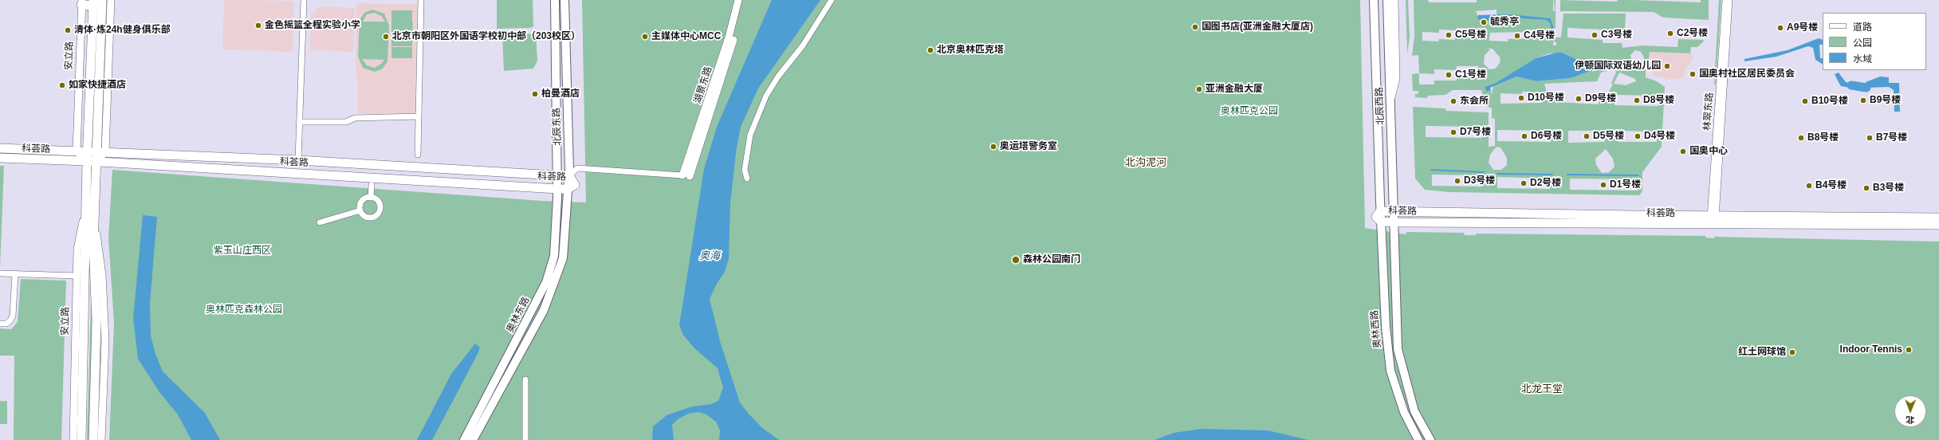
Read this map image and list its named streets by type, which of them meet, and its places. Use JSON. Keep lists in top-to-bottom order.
{
  "streets": {
    "main road": [
      "安立路",
      "北辰西路",
      "北辰东路",
      "科荟路",
      "奥林东路",
      "奥林西路"
    ],
    "street": ["湖景东路", "林翠东路"]
  },
  "crossings": [
    ["安立路", "科荟路"],
    ["湖景东路", "科荟路"],
    ["北辰西路", "科荟路"],
    ["北辰西路", "奥林西路"],
    ["林翠东路", "科荟路"],
    ["北辰东路", "科荟路"],
    ["北辰东路", "奥林东路"],
    ["科荟路", "奥林东路"],
    ["科荟路", "奥林西路"]
  ],
  "districts": ["北沟泥河", "北龙王堂"],
  "water": ["奥海"],
  "parks": ["奥林匹克公园", "紫玉山庄西区", "奥林匹克森林公园"],
  "places": [
    "毓秀亭",
    "金色摇篮全程实验小学",
    "国图书店(亚洲金融大厦店)",
    "A9号楼",
    "清体·炼24h健身俱乐部",
    "C2号楼",
    "C5号楼",
    "C3号楼",
    "C4号楼",
    "北京市朝阳区外国语学校初中部（203校区）",
    "主媒体中心MCC",
    "北京奥林匹克塔",
    "伊顿国际双语幼儿园",
    "国奥村社区居民委员会",
    "C1号楼",
    "如家快捷酒店",
    "亚洲金融大厦",
    "柏曼酒店",
    "D10号楼",
    "D9号楼",
    "D8号楼",
    "B9号楼",
    "东会所",
    "B10号楼",
    "D7号楼",
    "D6号楼",
    "D5号楼",
    "D4号楼",
    "B8号楼",
    "B7号楼",
    "奥运塔警务室",
    "国奥中心",
    "D3号楼",
    "D2号楼",
    "D1号楼",
    "B4号楼",
    "B3号楼",
    "森林公园南门",
    "Indoor Tennis",
    "红土网球馆"
  ],
  "legend": ["道路", "公园", "水域"],
  "north": "bottom"
}
